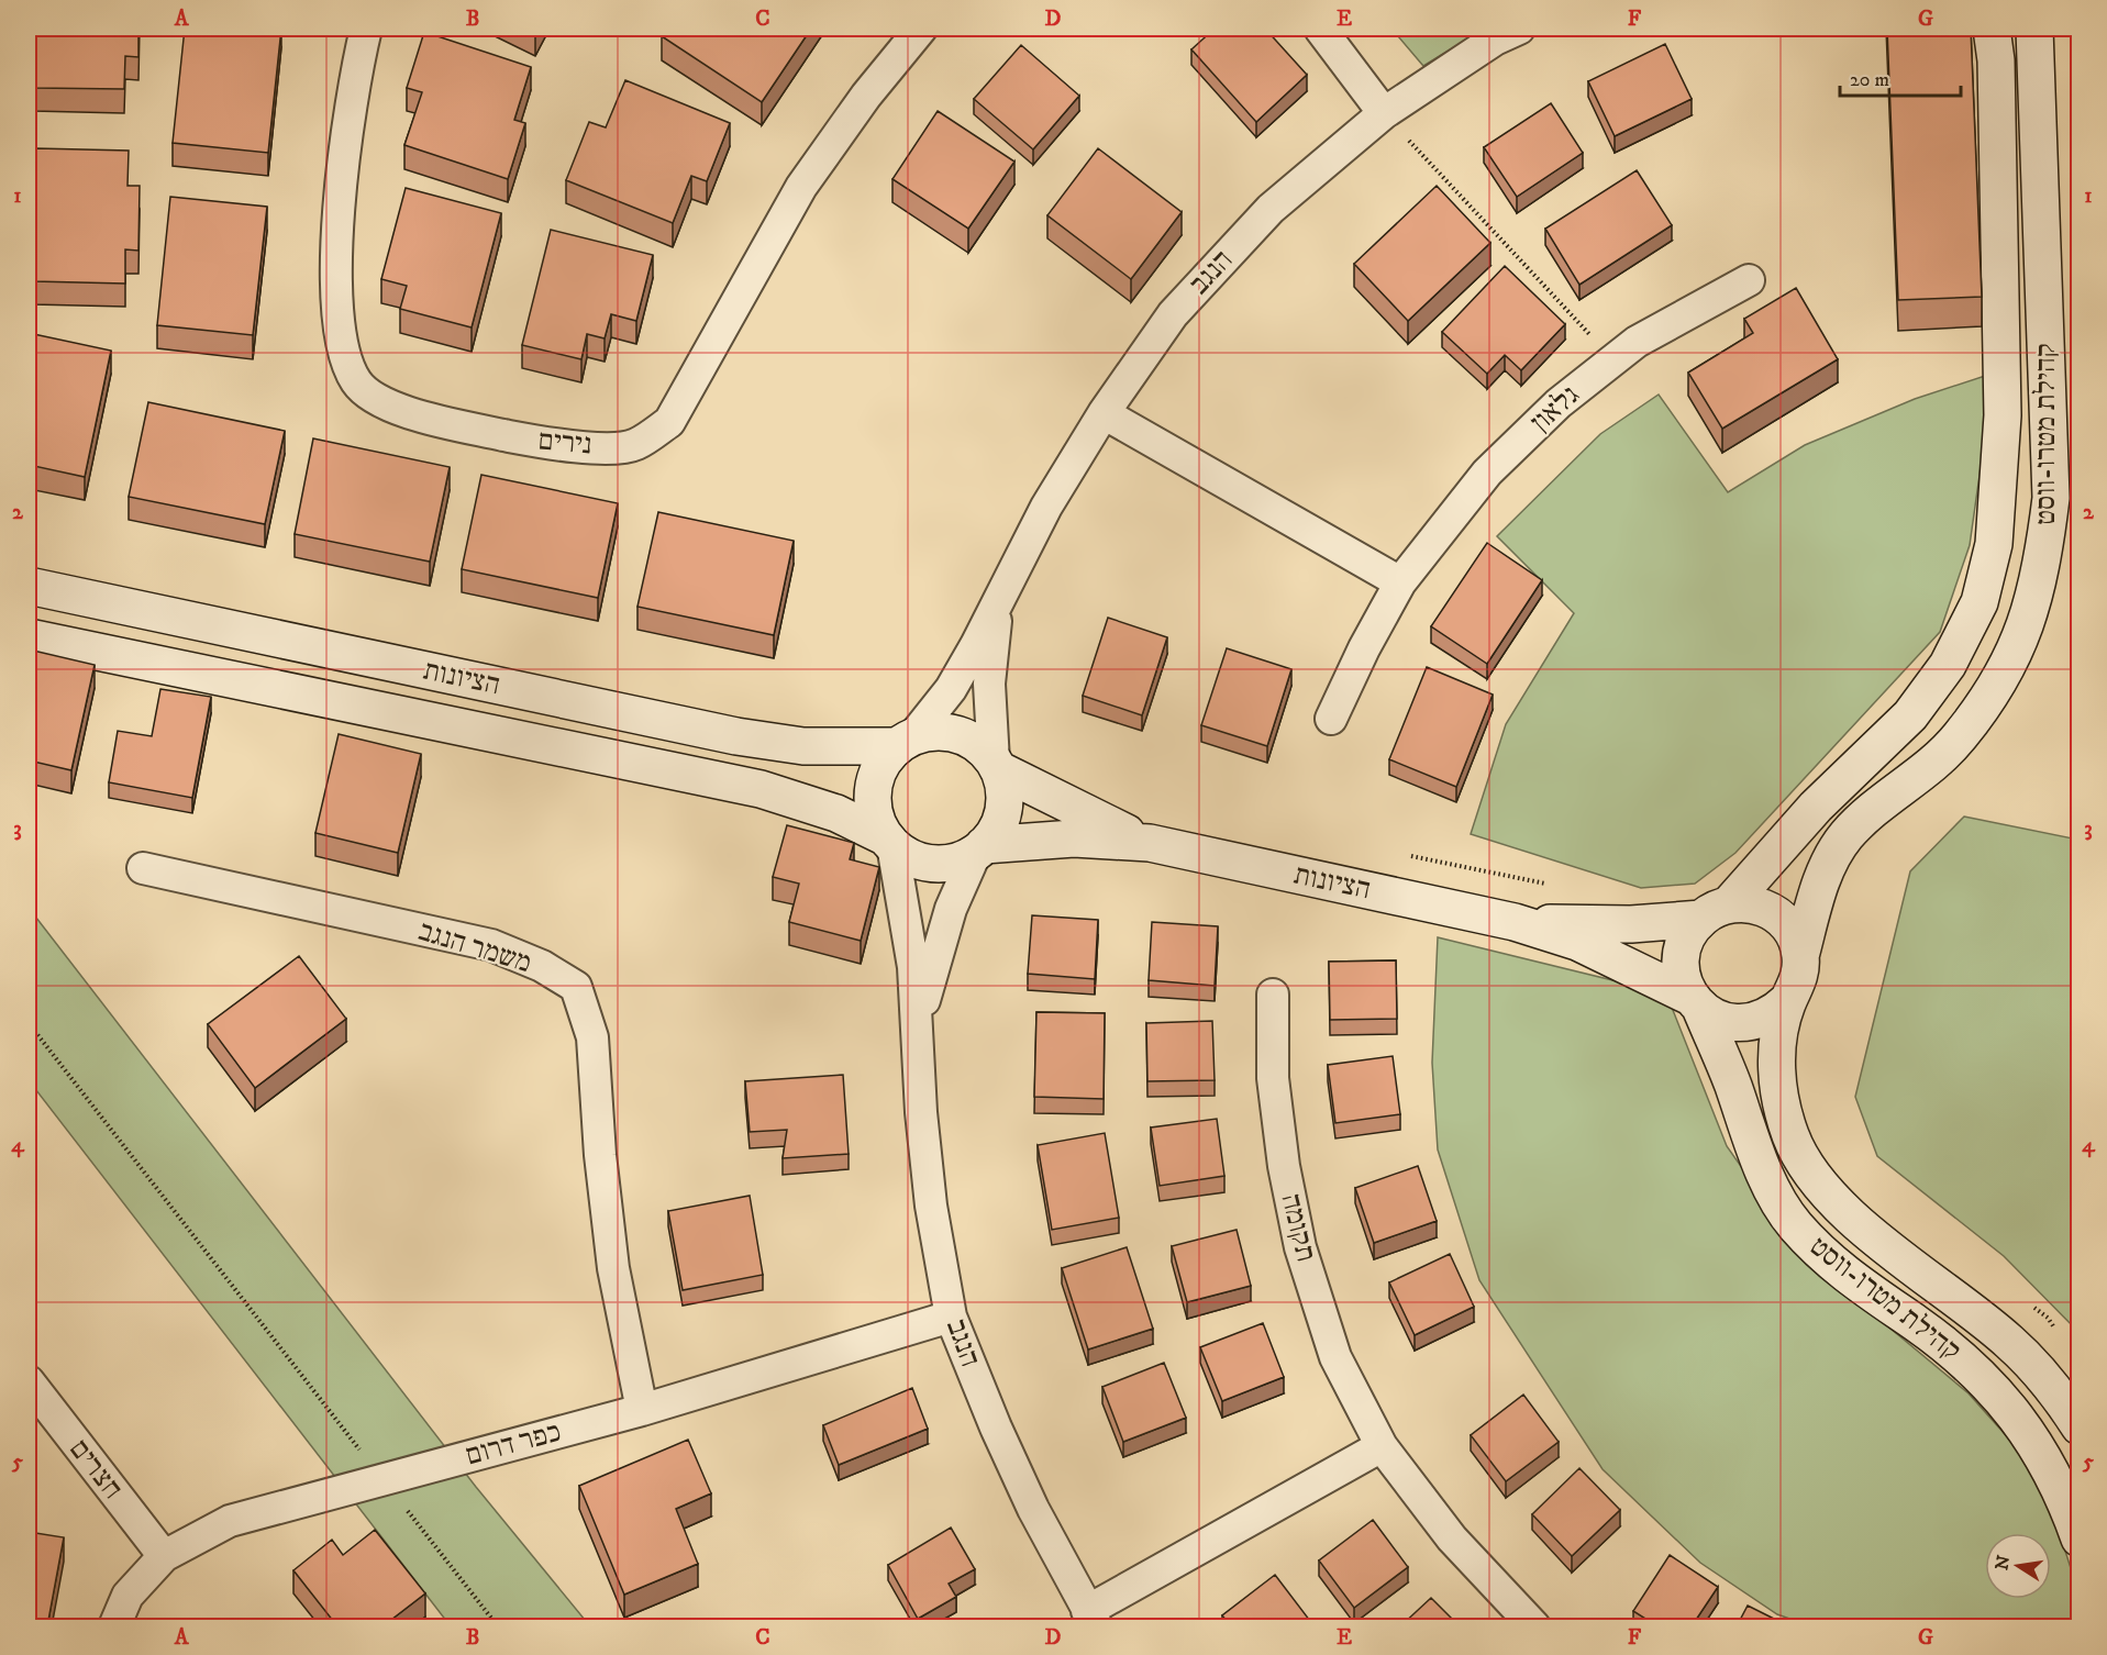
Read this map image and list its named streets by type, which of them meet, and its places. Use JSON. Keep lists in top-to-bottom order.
{
  "streets": {
    "street": [
      "הנגב",
      "גלאון",
      "קהילת מטרו-ווסט",
      "נירים",
      "הציונות",
      "משמר הנגב",
      "תקומה",
      "כפר דרום",
      "חצרים"
    ]
  },
  "crossings": [
    ["הנגב", "הציונות"],
    ["הנגב", "כפר דרום"],
    ["קהילת מטרו-ווסט", "הציונות"],
    ["משמר הנגב", "כפר דרום"],
    ["כפר דרום", "חצרים"]
  ],
  "scale_bar": "20 m",
  "north": "left",
  "grid": {
    "columns": [
      "A",
      "B",
      "C",
      "D",
      "E",
      "F",
      "G"
    ],
    "rows": [
      "1",
      "2",
      "3",
      "4",
      "5"
    ]
  }
}
